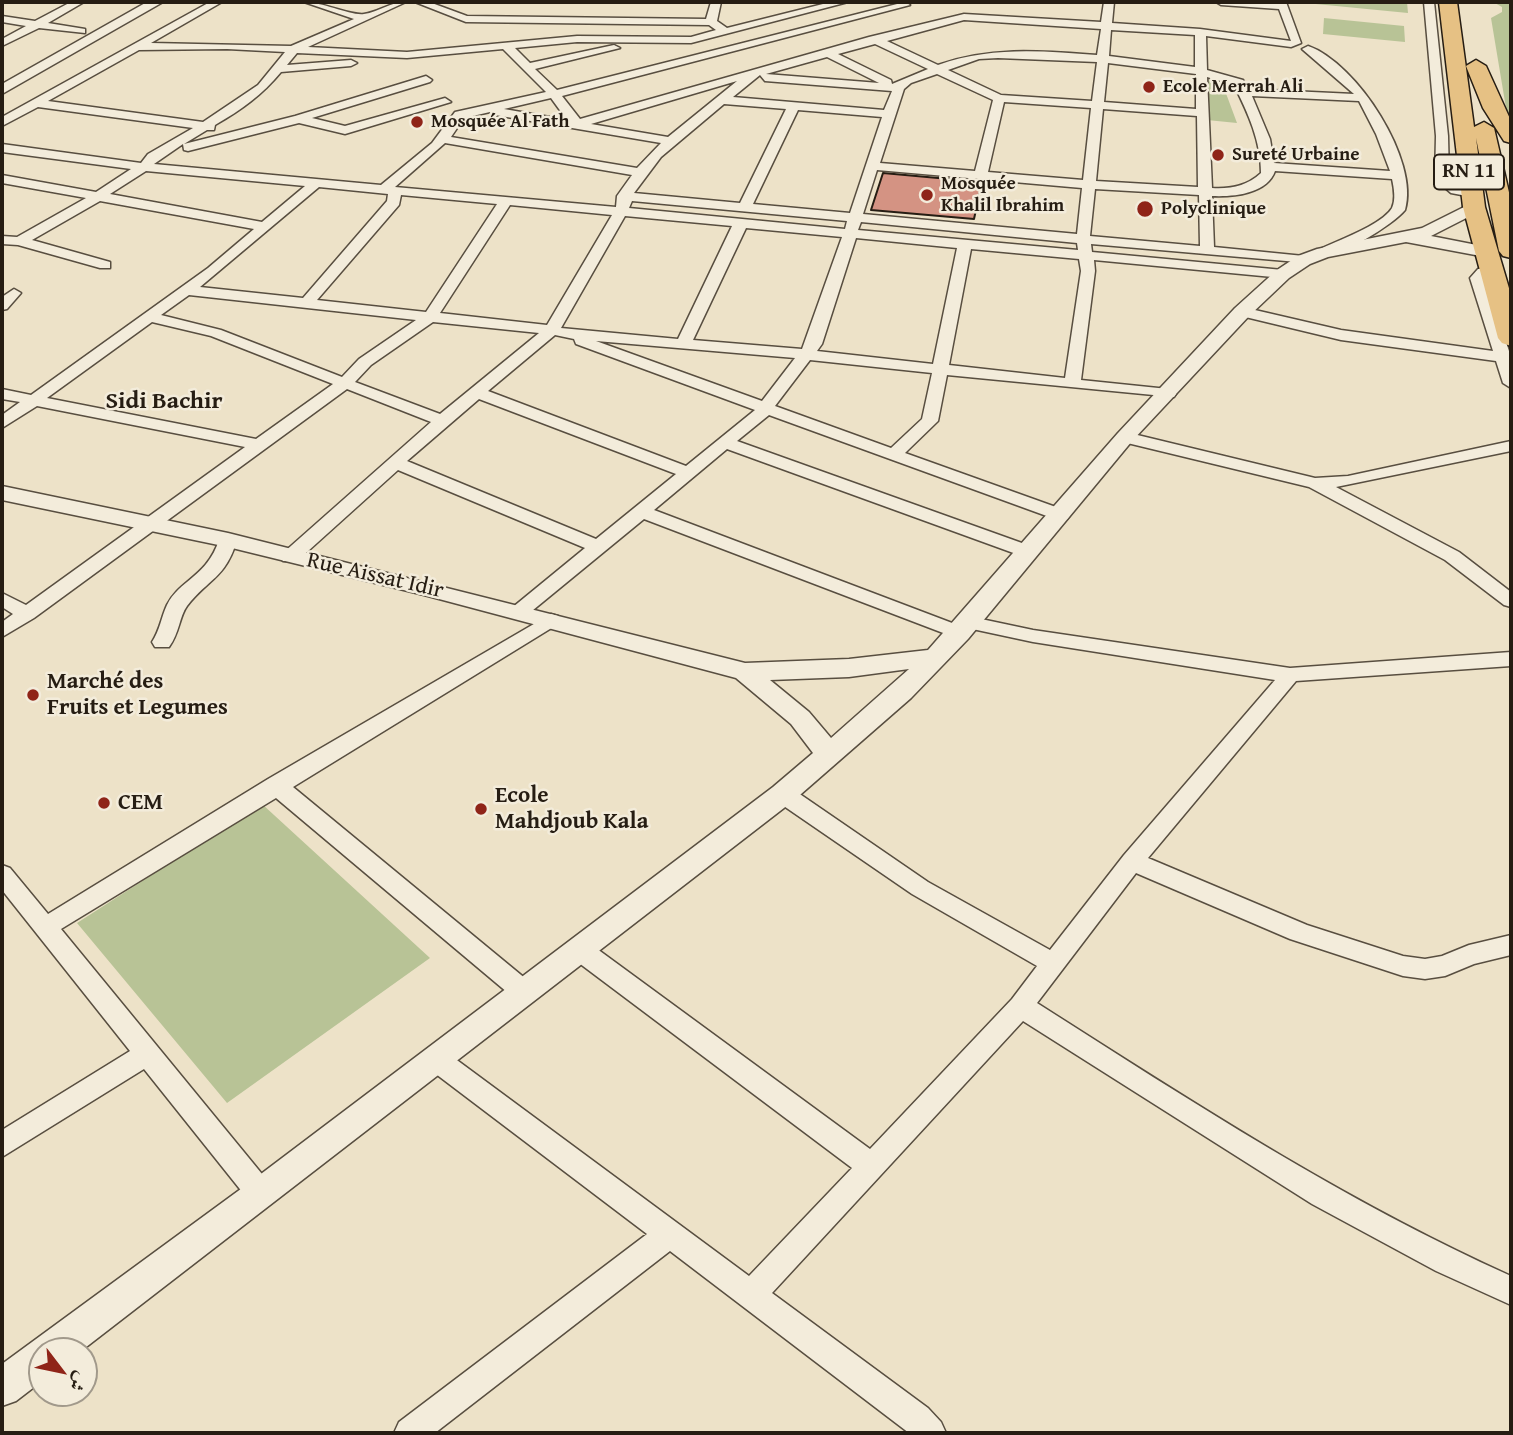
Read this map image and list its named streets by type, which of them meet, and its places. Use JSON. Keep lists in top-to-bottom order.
{
  "streets": {
    "highway": ["RN 11"],
    "street": ["Rue Aissat Idir"]
  },
  "districts": ["Sidi Bachir"],
  "places": [
    "Ecole Merrah Ali",
    "Mosquée Al Fath",
    "Sureté Urbaine",
    "Mosquée Khalil Ibrahim",
    "Polyclinique",
    "Marché des Fruits et Legumes",
    "CEM",
    "Ecole Mahdjoub Kala"
  ],
  "north": "bottom right"
}
